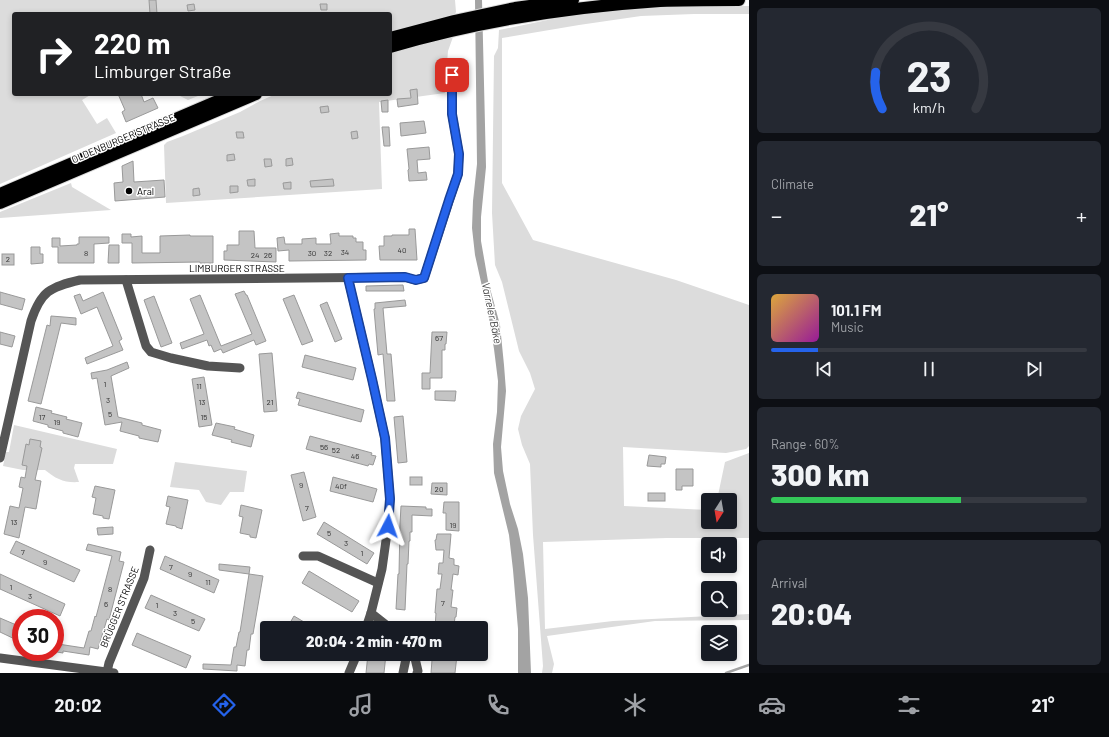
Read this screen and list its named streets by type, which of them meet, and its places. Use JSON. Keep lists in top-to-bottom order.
{
  "streets": {
    "highway": ["OLDENBURGER STRASSE"],
    "street": ["LIMBURGER STRASSE", "BRÜGGER STRASSE"]
  },
  "water": ["Varreler Bäke"],
  "places": ["Aral"],
  "house_numbers": [
    "40",
    "34",
    "8",
    "30",
    "32",
    "24",
    "26",
    "2",
    "67",
    "1",
    "11",
    "3",
    "13",
    "21",
    "5",
    "17",
    "15",
    "19",
    "56",
    "52",
    "46",
    "9",
    "40f",
    "20",
    "7",
    "13",
    "19",
    "5",
    "3",
    "7",
    "1",
    "9",
    "7",
    "9",
    "11",
    "1",
    "8",
    "3",
    "7",
    "6",
    "1",
    "3",
    "5"
  ],
  "north": "bottom",
  "page": {
    "turn": ["220 m", "Limburger Straße"],
    "tile": [
      "Climate",
      ["Range · 60%", "300 km"],
      ["Arrival", "20:04"]
    ],
    "heat": ["−", "21°", "+"],
    "song": ["101.1 FM", "Music"],
    "limit": "30",
    "trip": "20:04 · 2 min · 470 m",
    "tabs": ["20:02", "21°"],
    "gauge": ["23", "km/h"]
  }
}
